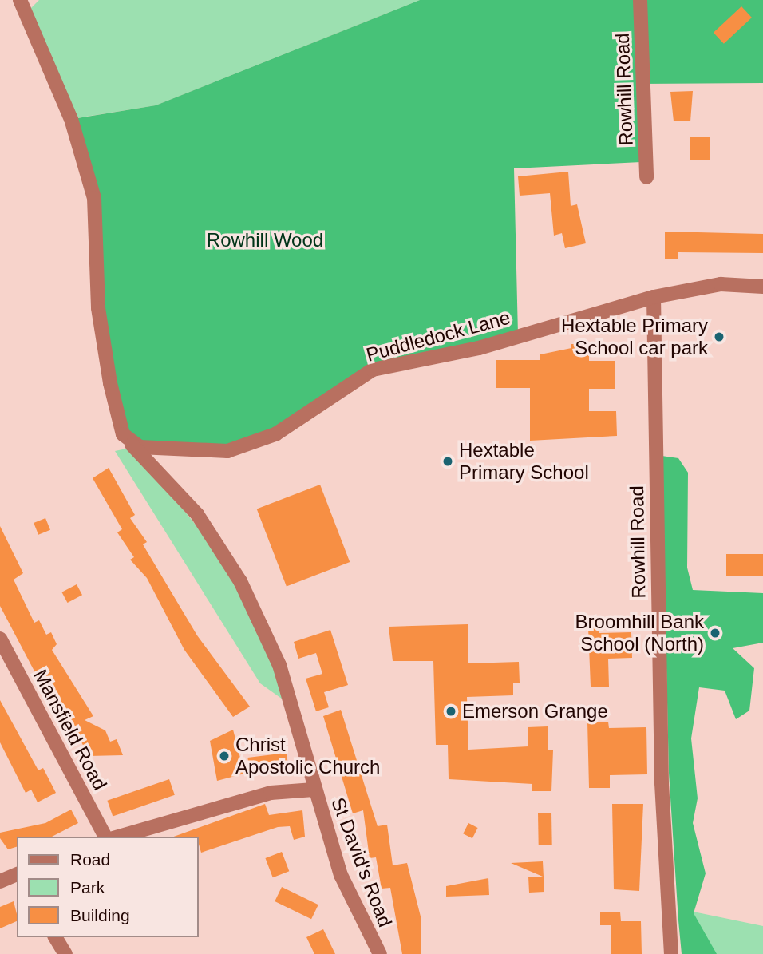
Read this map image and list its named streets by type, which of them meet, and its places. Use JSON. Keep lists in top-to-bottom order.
{
  "streets": {
    "street": [
      "Rowhill Road",
      "Puddledock Lane",
      "Mansfield Road",
      "St David's Road"
    ]
  },
  "crossings": [
    ["Rowhill Road", "Puddledock Lane"],
    ["Puddledock Lane", "St David's Road"]
  ],
  "parks": ["Rowhill Wood"],
  "places": [
    "Hextable Primary School car park",
    "Hextable Primary School",
    "Broomhill Bank School (North)",
    "Emerson Grange",
    "Christ Apostolic Church"
  ],
  "legend": ["Road", "Park", "Building"]
}
